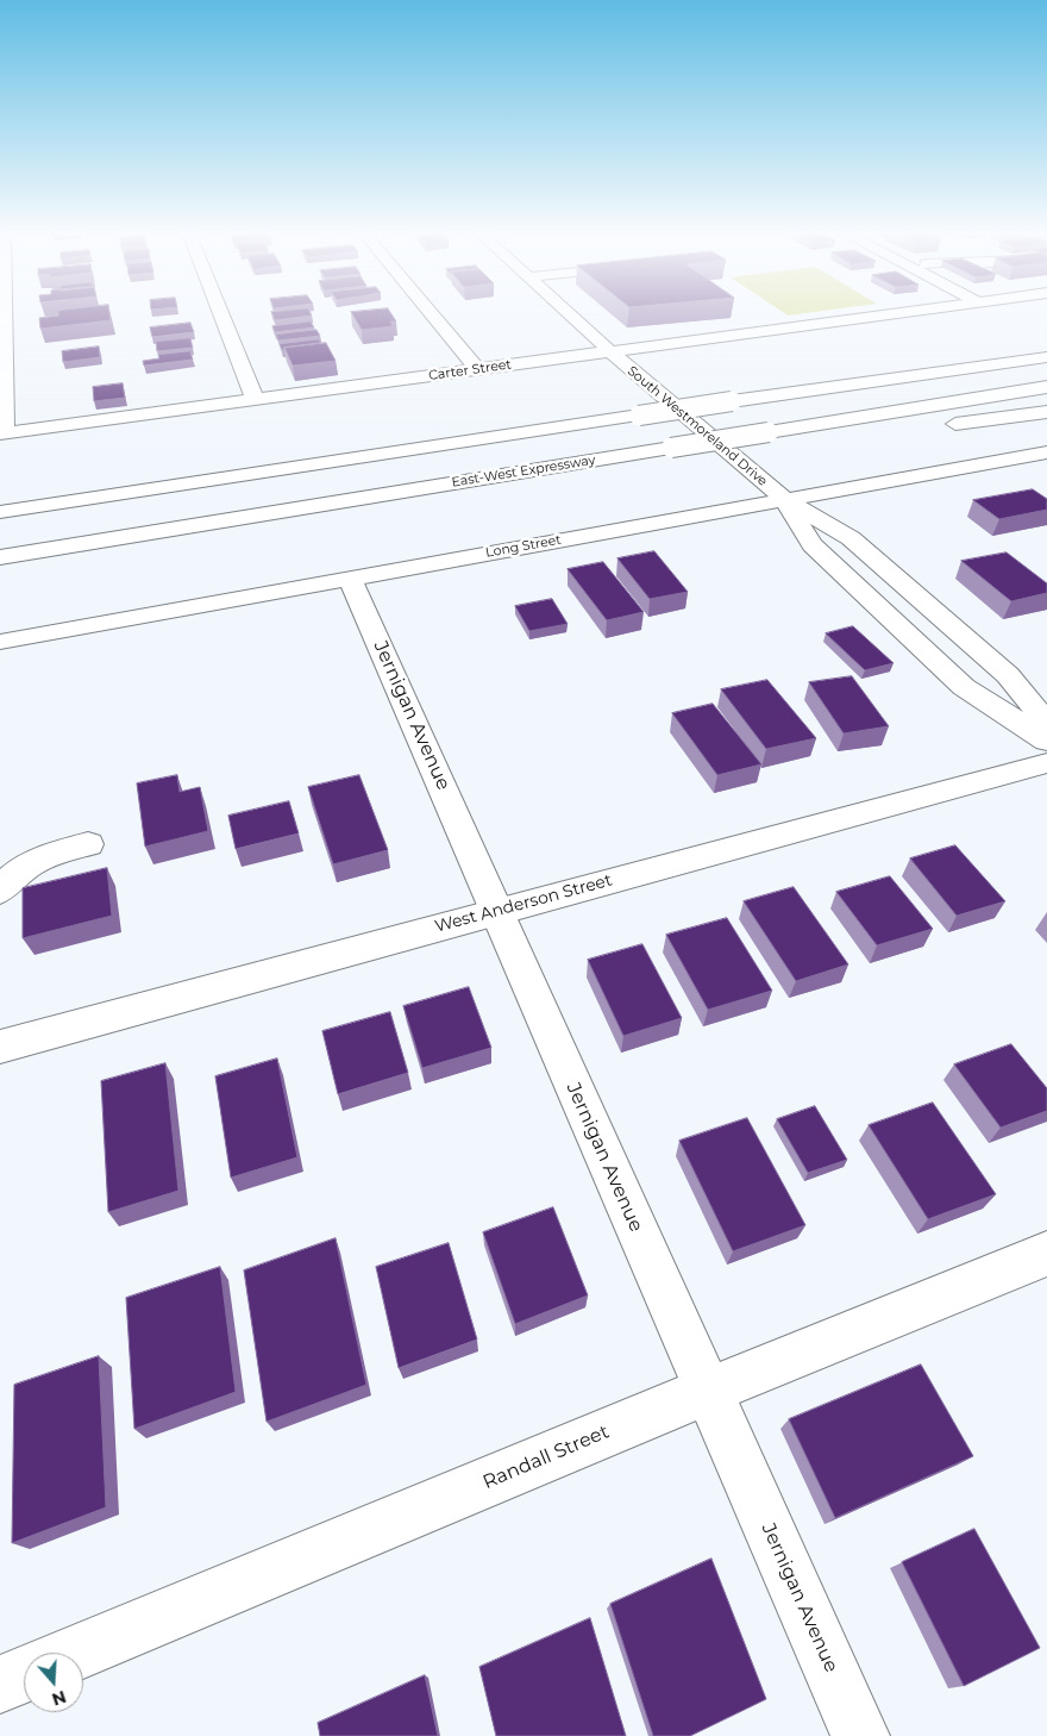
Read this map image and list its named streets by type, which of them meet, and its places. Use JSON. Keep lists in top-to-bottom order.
{
  "streets": {
    "main road": [
      "Carter Street",
      "South Westmoreland Drive",
      "East-West Expressway",
      "Long Street",
      "Jernigan Avenue",
      "West Anderson Street",
      "Randall Street"
    ]
  },
  "crossings": [
    ["Carter Street", "South Westmoreland Drive"],
    ["South Westmoreland Drive", "Long Street"],
    ["Long Street", "Jernigan Avenue"],
    ["Jernigan Avenue", "West Anderson Street"],
    ["Jernigan Avenue", "Randall Street"]
  ],
  "north": "bottom"
}
